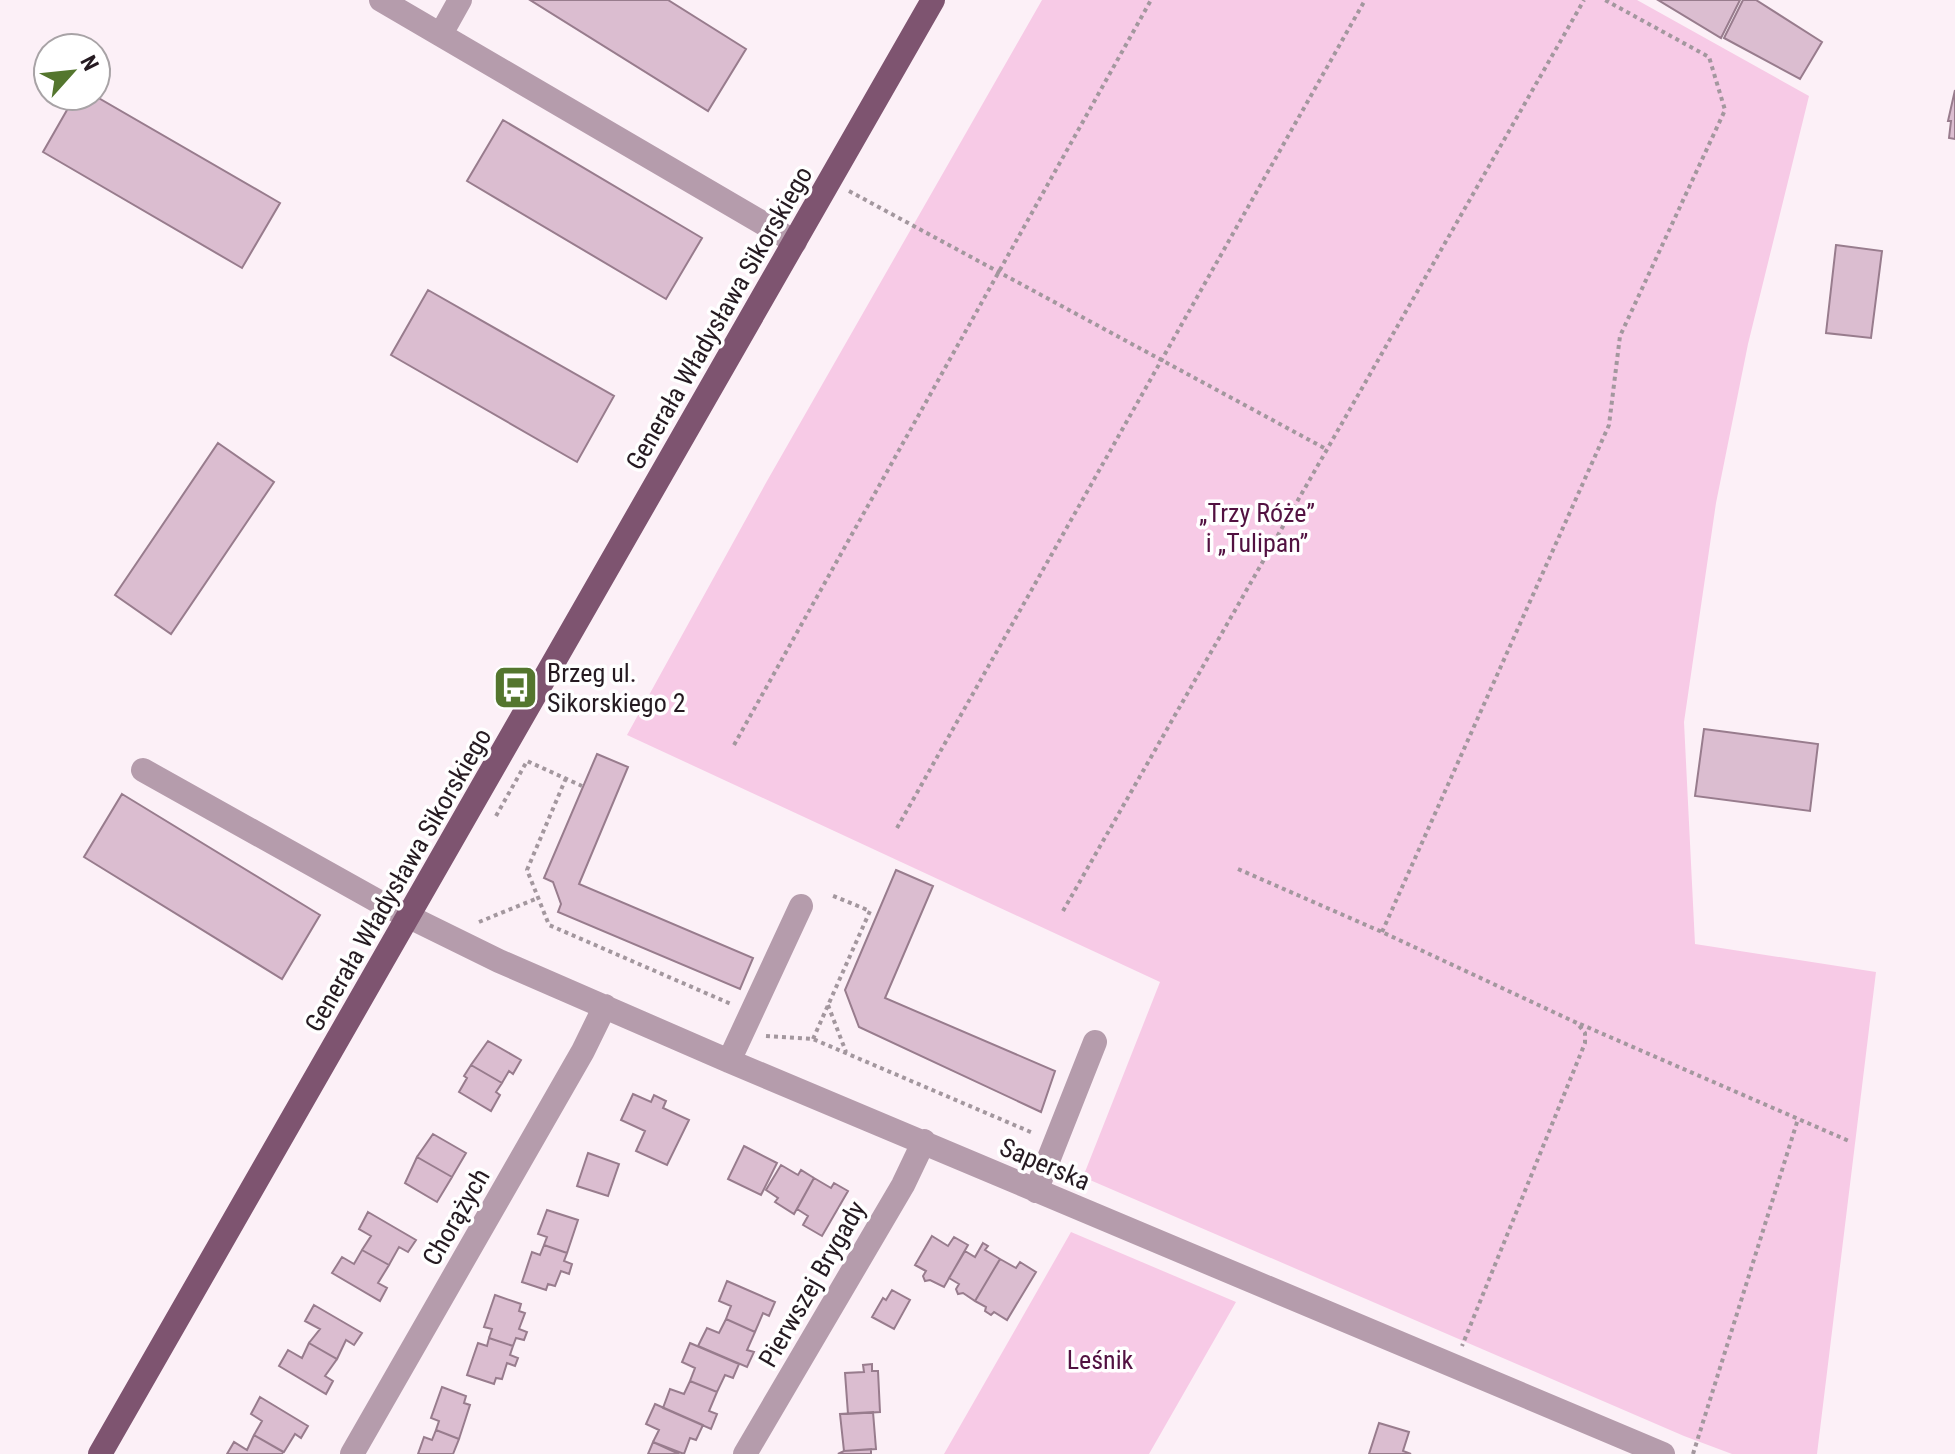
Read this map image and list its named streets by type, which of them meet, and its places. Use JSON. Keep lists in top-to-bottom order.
{
  "streets": {
    "main road": ["Generała Władysława Sikorskiego"],
    "street": ["Saperska", "Chorążych", "Pierwszej Brygady"]
  },
  "crossings": [
    ["Generała Władysława Sikorskiego", "Saperska"],
    ["Saperska", "Chorążych"],
    ["Saperska", "Pierwszej Brygady"]
  ],
  "parks": ["„Trzy Róże” i „Tulipan”", "Leśnik"],
  "places": {
    "bus stop": ["Brzeg ul. Sikorskiego 2"]
  },
  "north": "top right"
}
